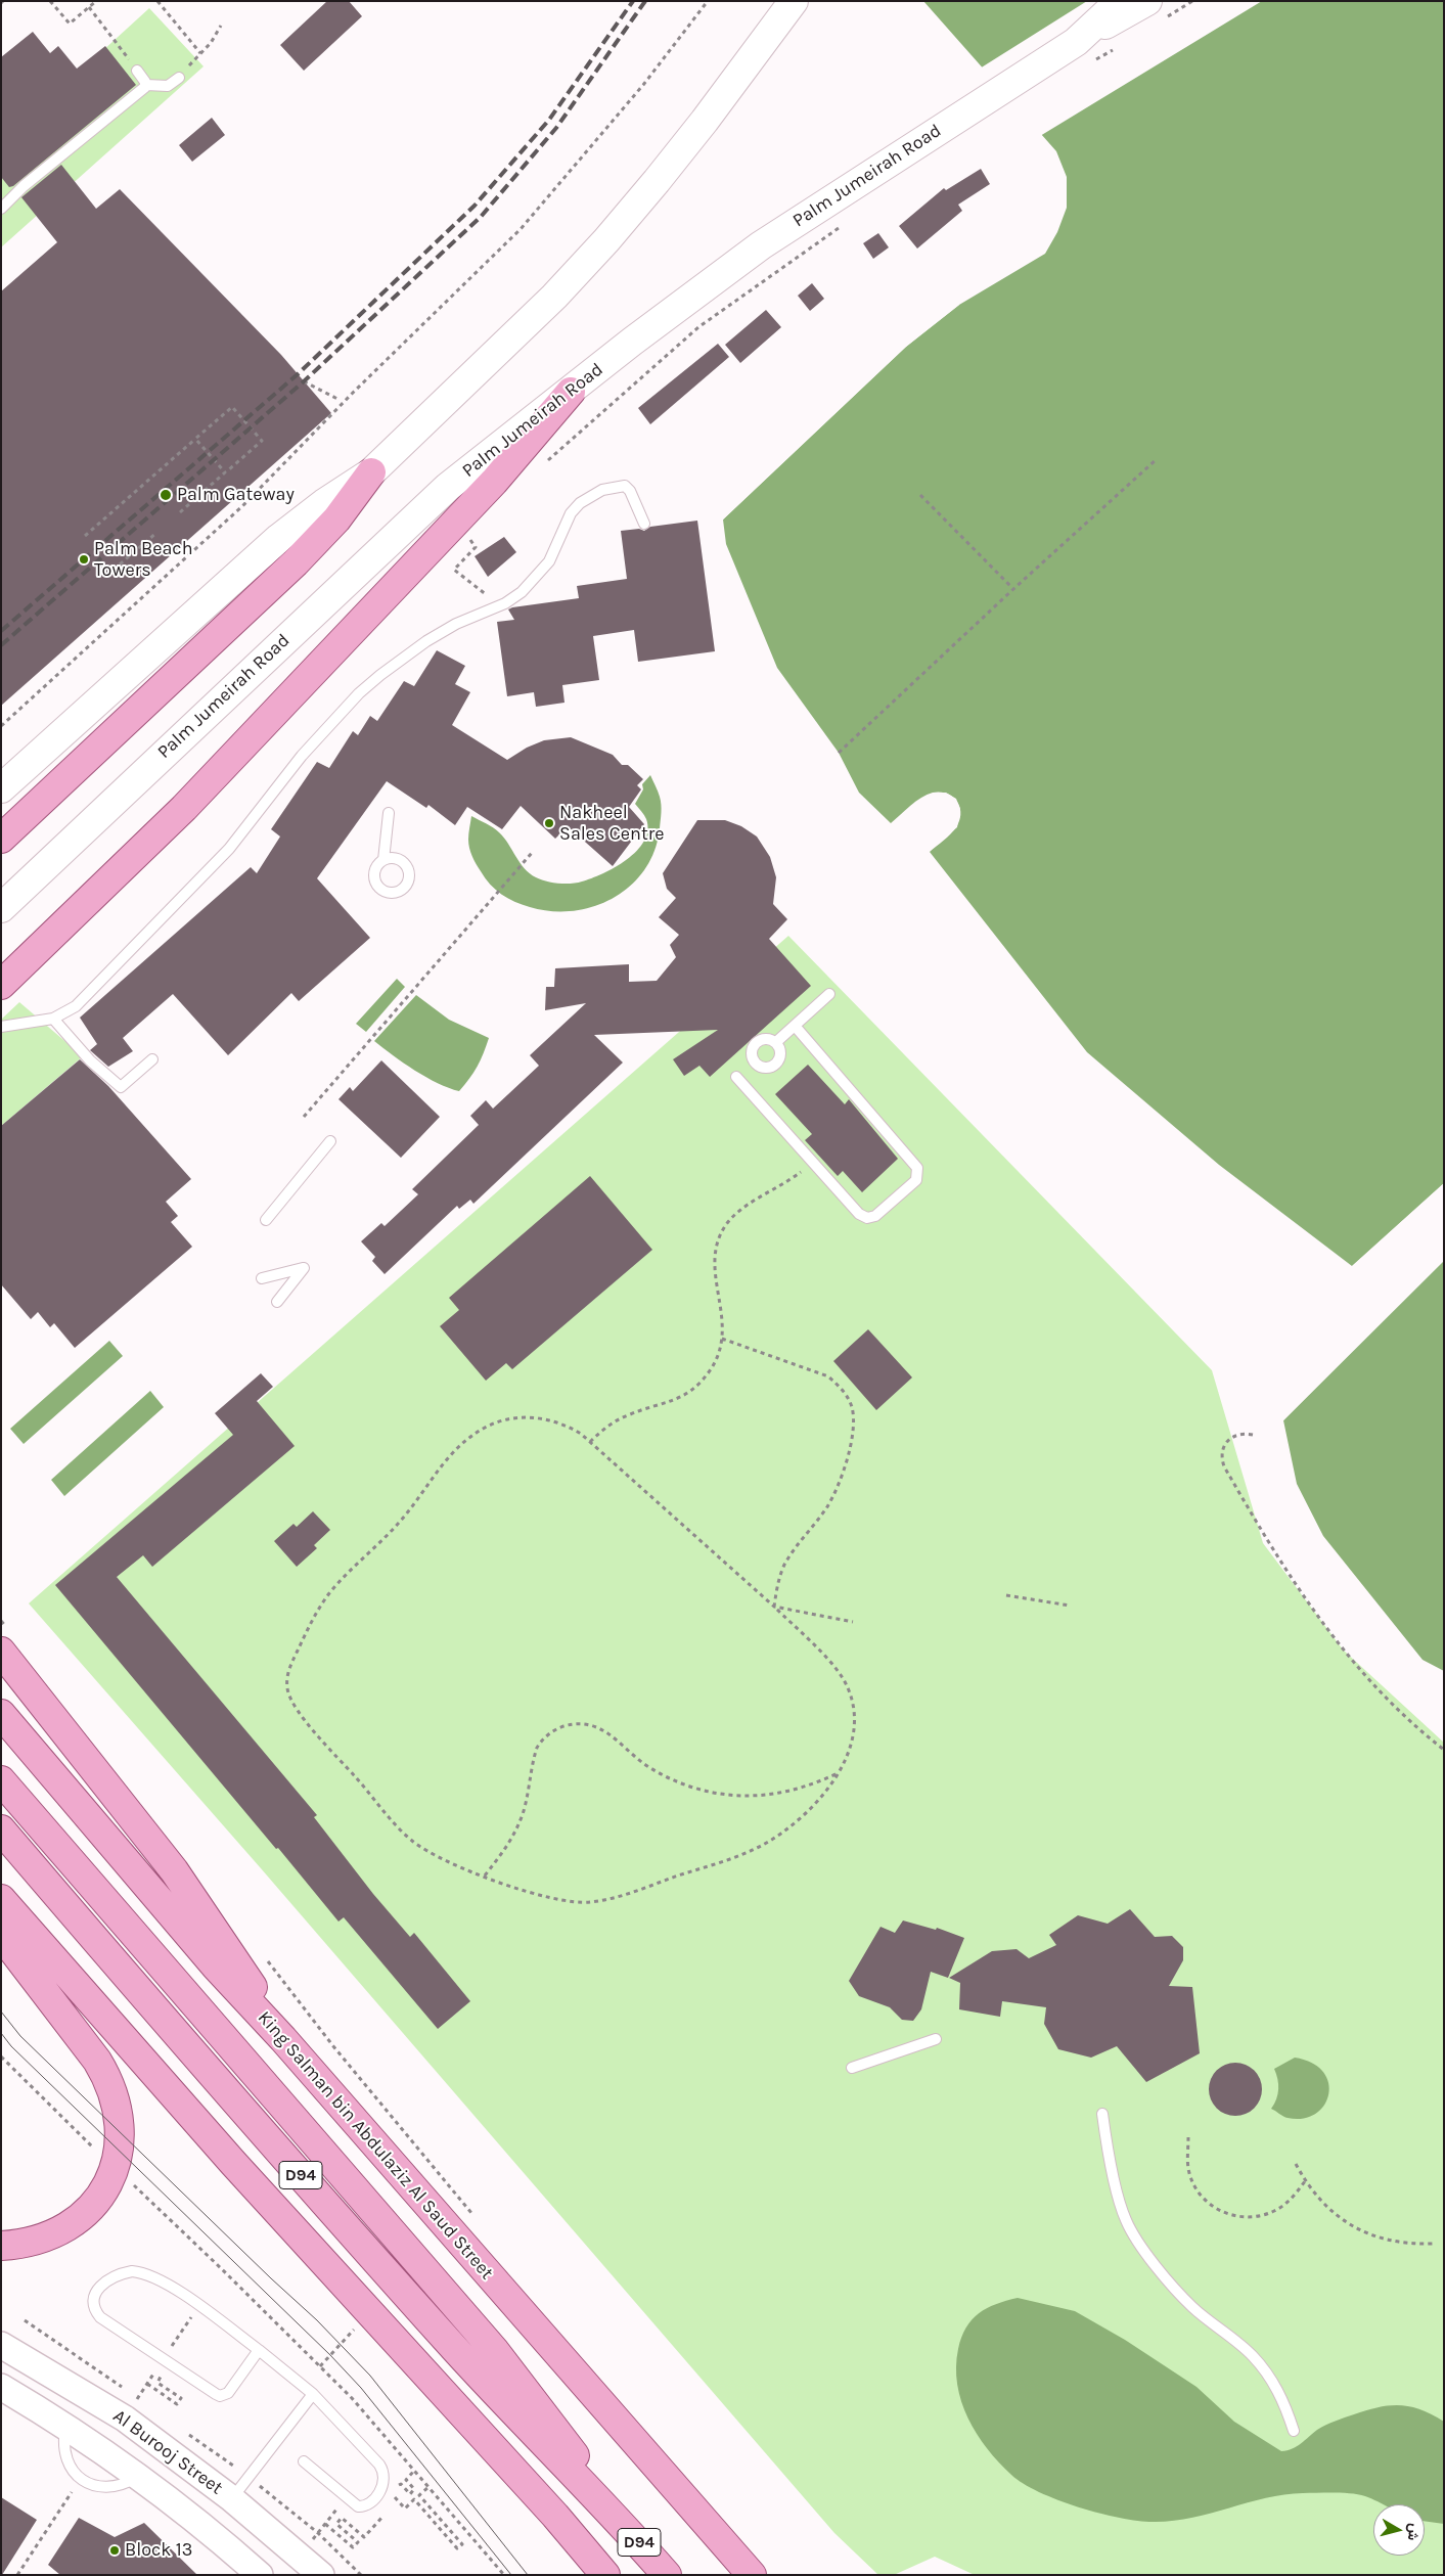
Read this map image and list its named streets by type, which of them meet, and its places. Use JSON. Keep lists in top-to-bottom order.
{
  "streets": {
    "main road": ["Palm Jumeirah Road", "King Salman bin Abdulaziz Al Saud Street", "D94"],
    "street": ["Al Burooj Street"]
  },
  "places": [
    "Palm Gateway",
    "Palm Beach Towers",
    "Nakheel Sales Centre",
    "Block 13"
  ],
  "north": "right"
}
